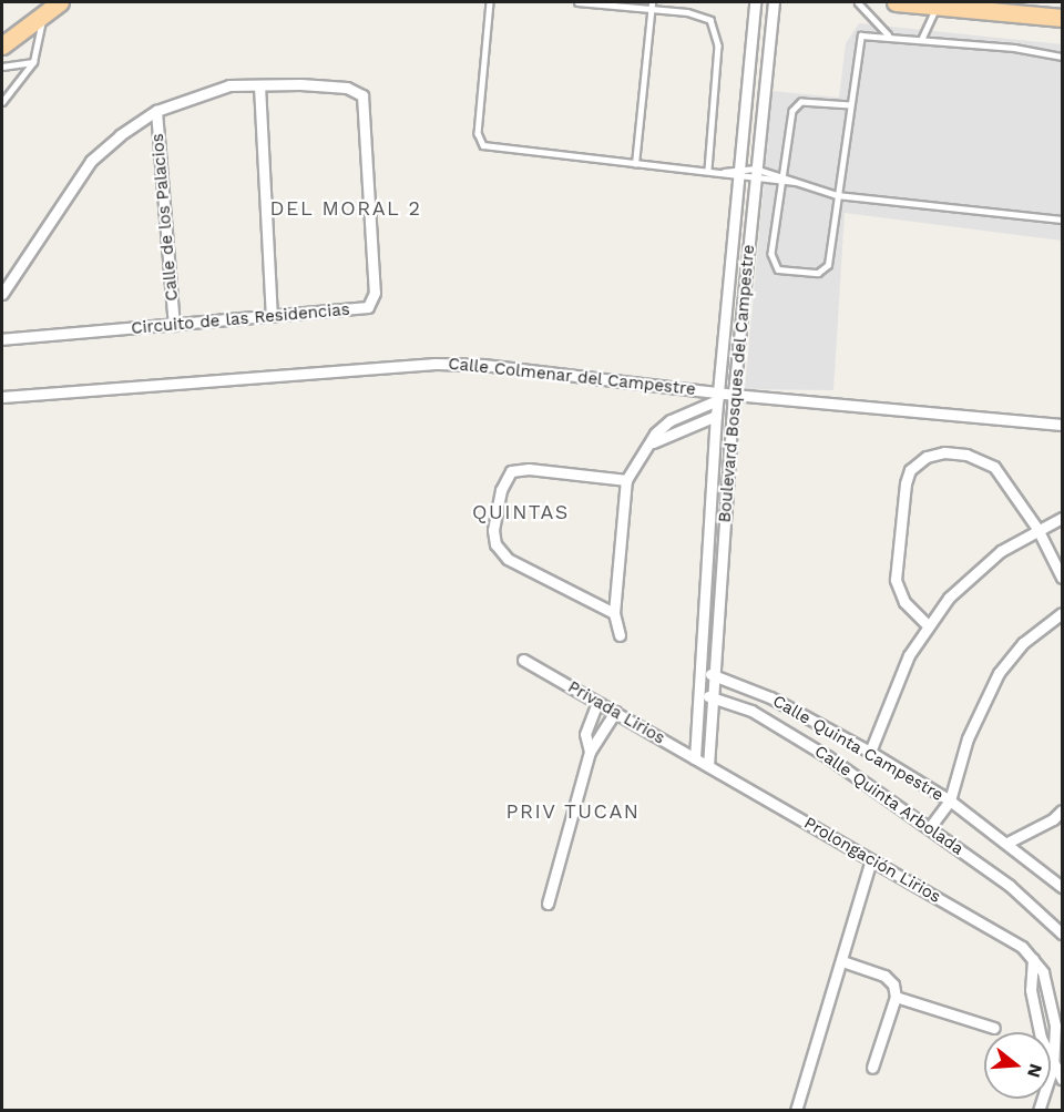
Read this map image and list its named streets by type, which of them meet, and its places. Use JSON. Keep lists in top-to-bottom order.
{
  "streets": {
    "street": [
      "Calle de los Palacios",
      "Circuito de las Residencias",
      "Calle Colmenar del Campestre",
      "Boulevard Bosques del Campestre",
      "Privada Lirios",
      "Calle Quinta Campestre",
      "Calle Quinta Arbolada",
      "Prolongación Lirios"
    ]
  },
  "crossings": [
    ["Calle de los Palacios", "Circuito de las Residencias"],
    ["Calle Colmenar del Campestre", "Boulevard Bosques del Campestre"],
    ["Boulevard Bosques del Campestre", "Privada Lirios"],
    ["Boulevard Bosques del Campestre", "Calle Quinta Campestre"],
    ["Boulevard Bosques del Campestre", "Calle Quinta Arbolada"],
    ["Boulevard Bosques del Campestre", "Prolongación Lirios"],
    ["Privada Lirios", "Prolongación Lirios"]
  ],
  "districts": ["DEL MORAL 2", "QUINTAS", "PRIV TUCAN"],
  "north": "right"
}
